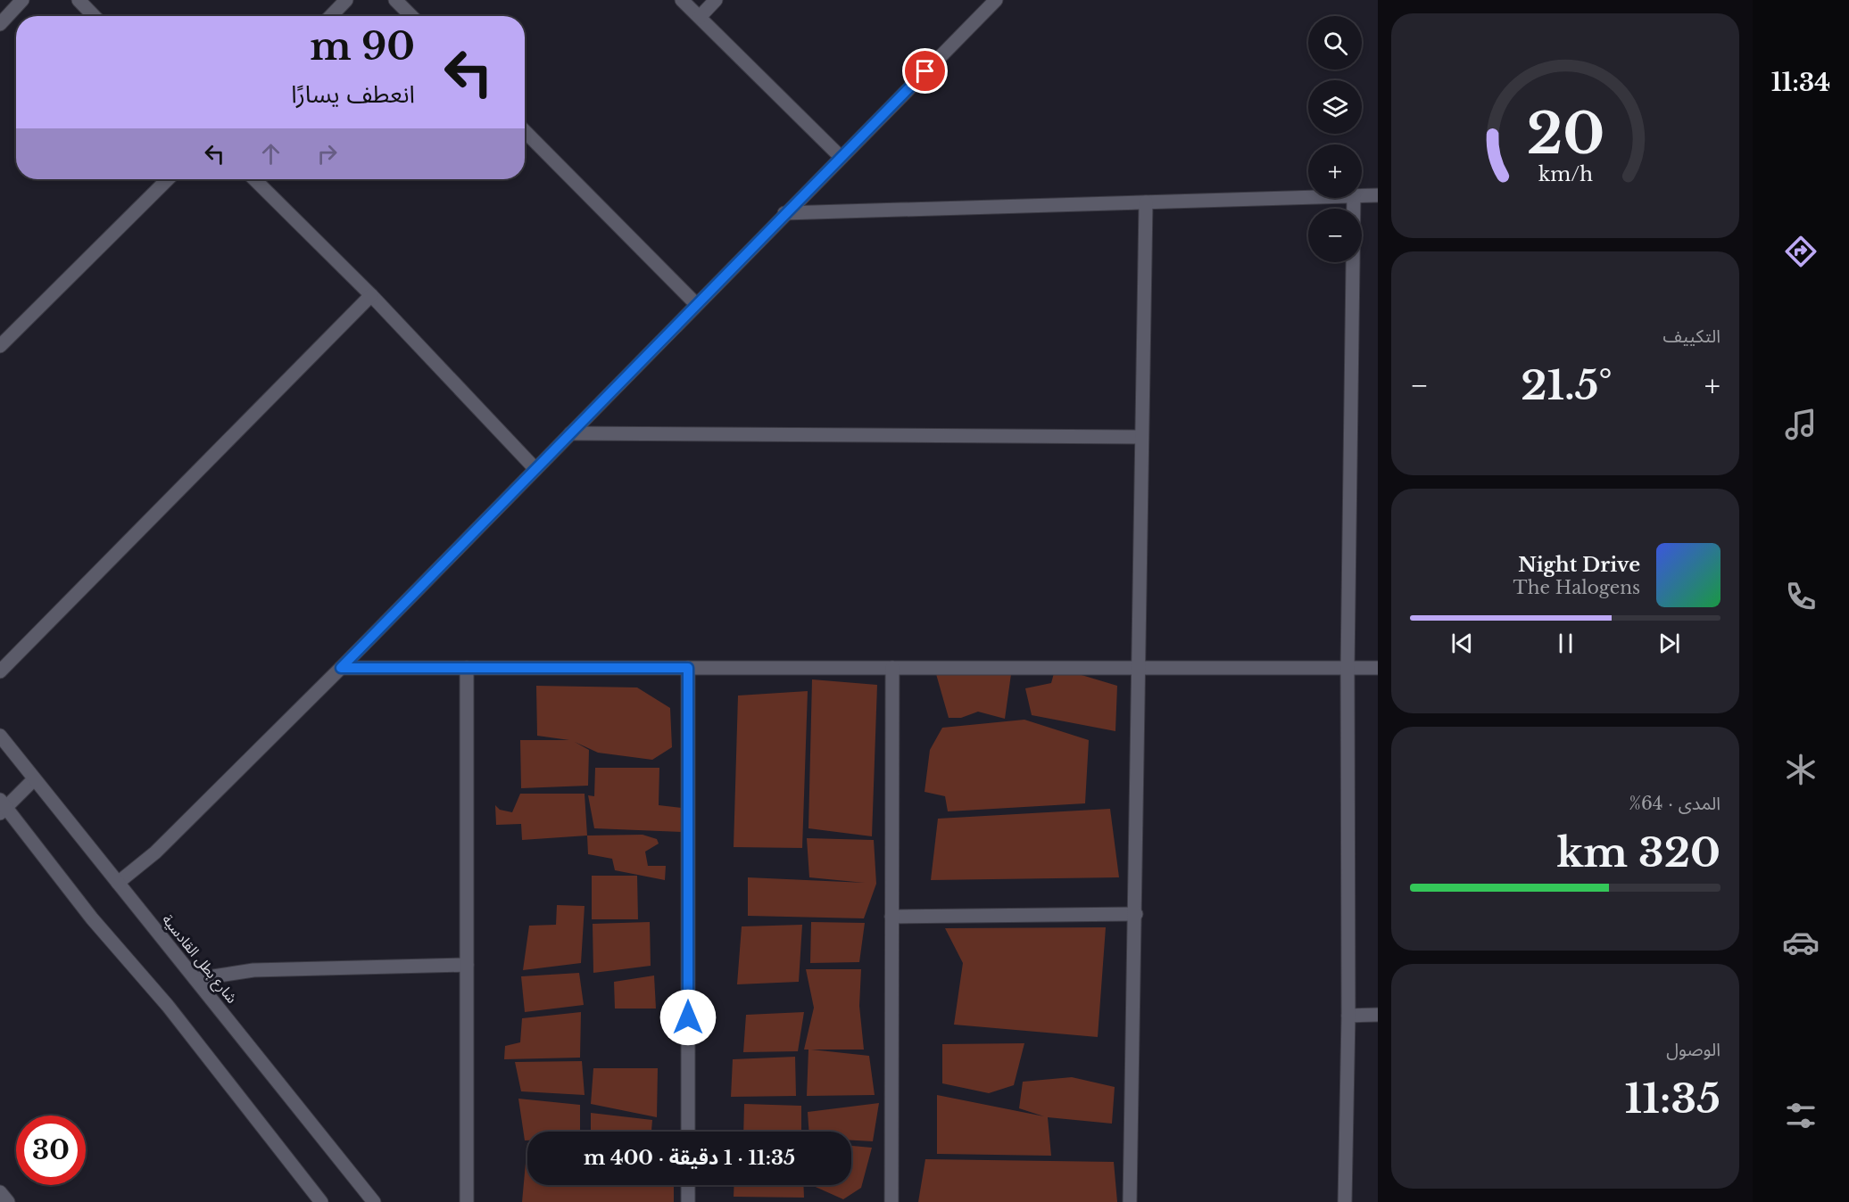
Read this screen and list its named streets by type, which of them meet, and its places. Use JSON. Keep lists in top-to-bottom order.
{
  "streets": {
    "street": ["شارع بطل القادسية"]
  },
  "page": {
    "tabs": "11:34",
    "map_buttons": ["+", "−"],
    "turn": ["90 m", "انعطف يسارًا"],
    "tile": [
      "التكييف",
      ["المدى · 64%", "320 km"],
      ["الوصول", "11:35"]
    ],
    "heat": ["−", "21.5°", "+"],
    "song": ["Night Drive", "The Halogens"],
    "limit": "30",
    "trip": "11:35 · 1 دقيقة · 400 m",
    "gauge": ["20", "km/h"]
  }
}
